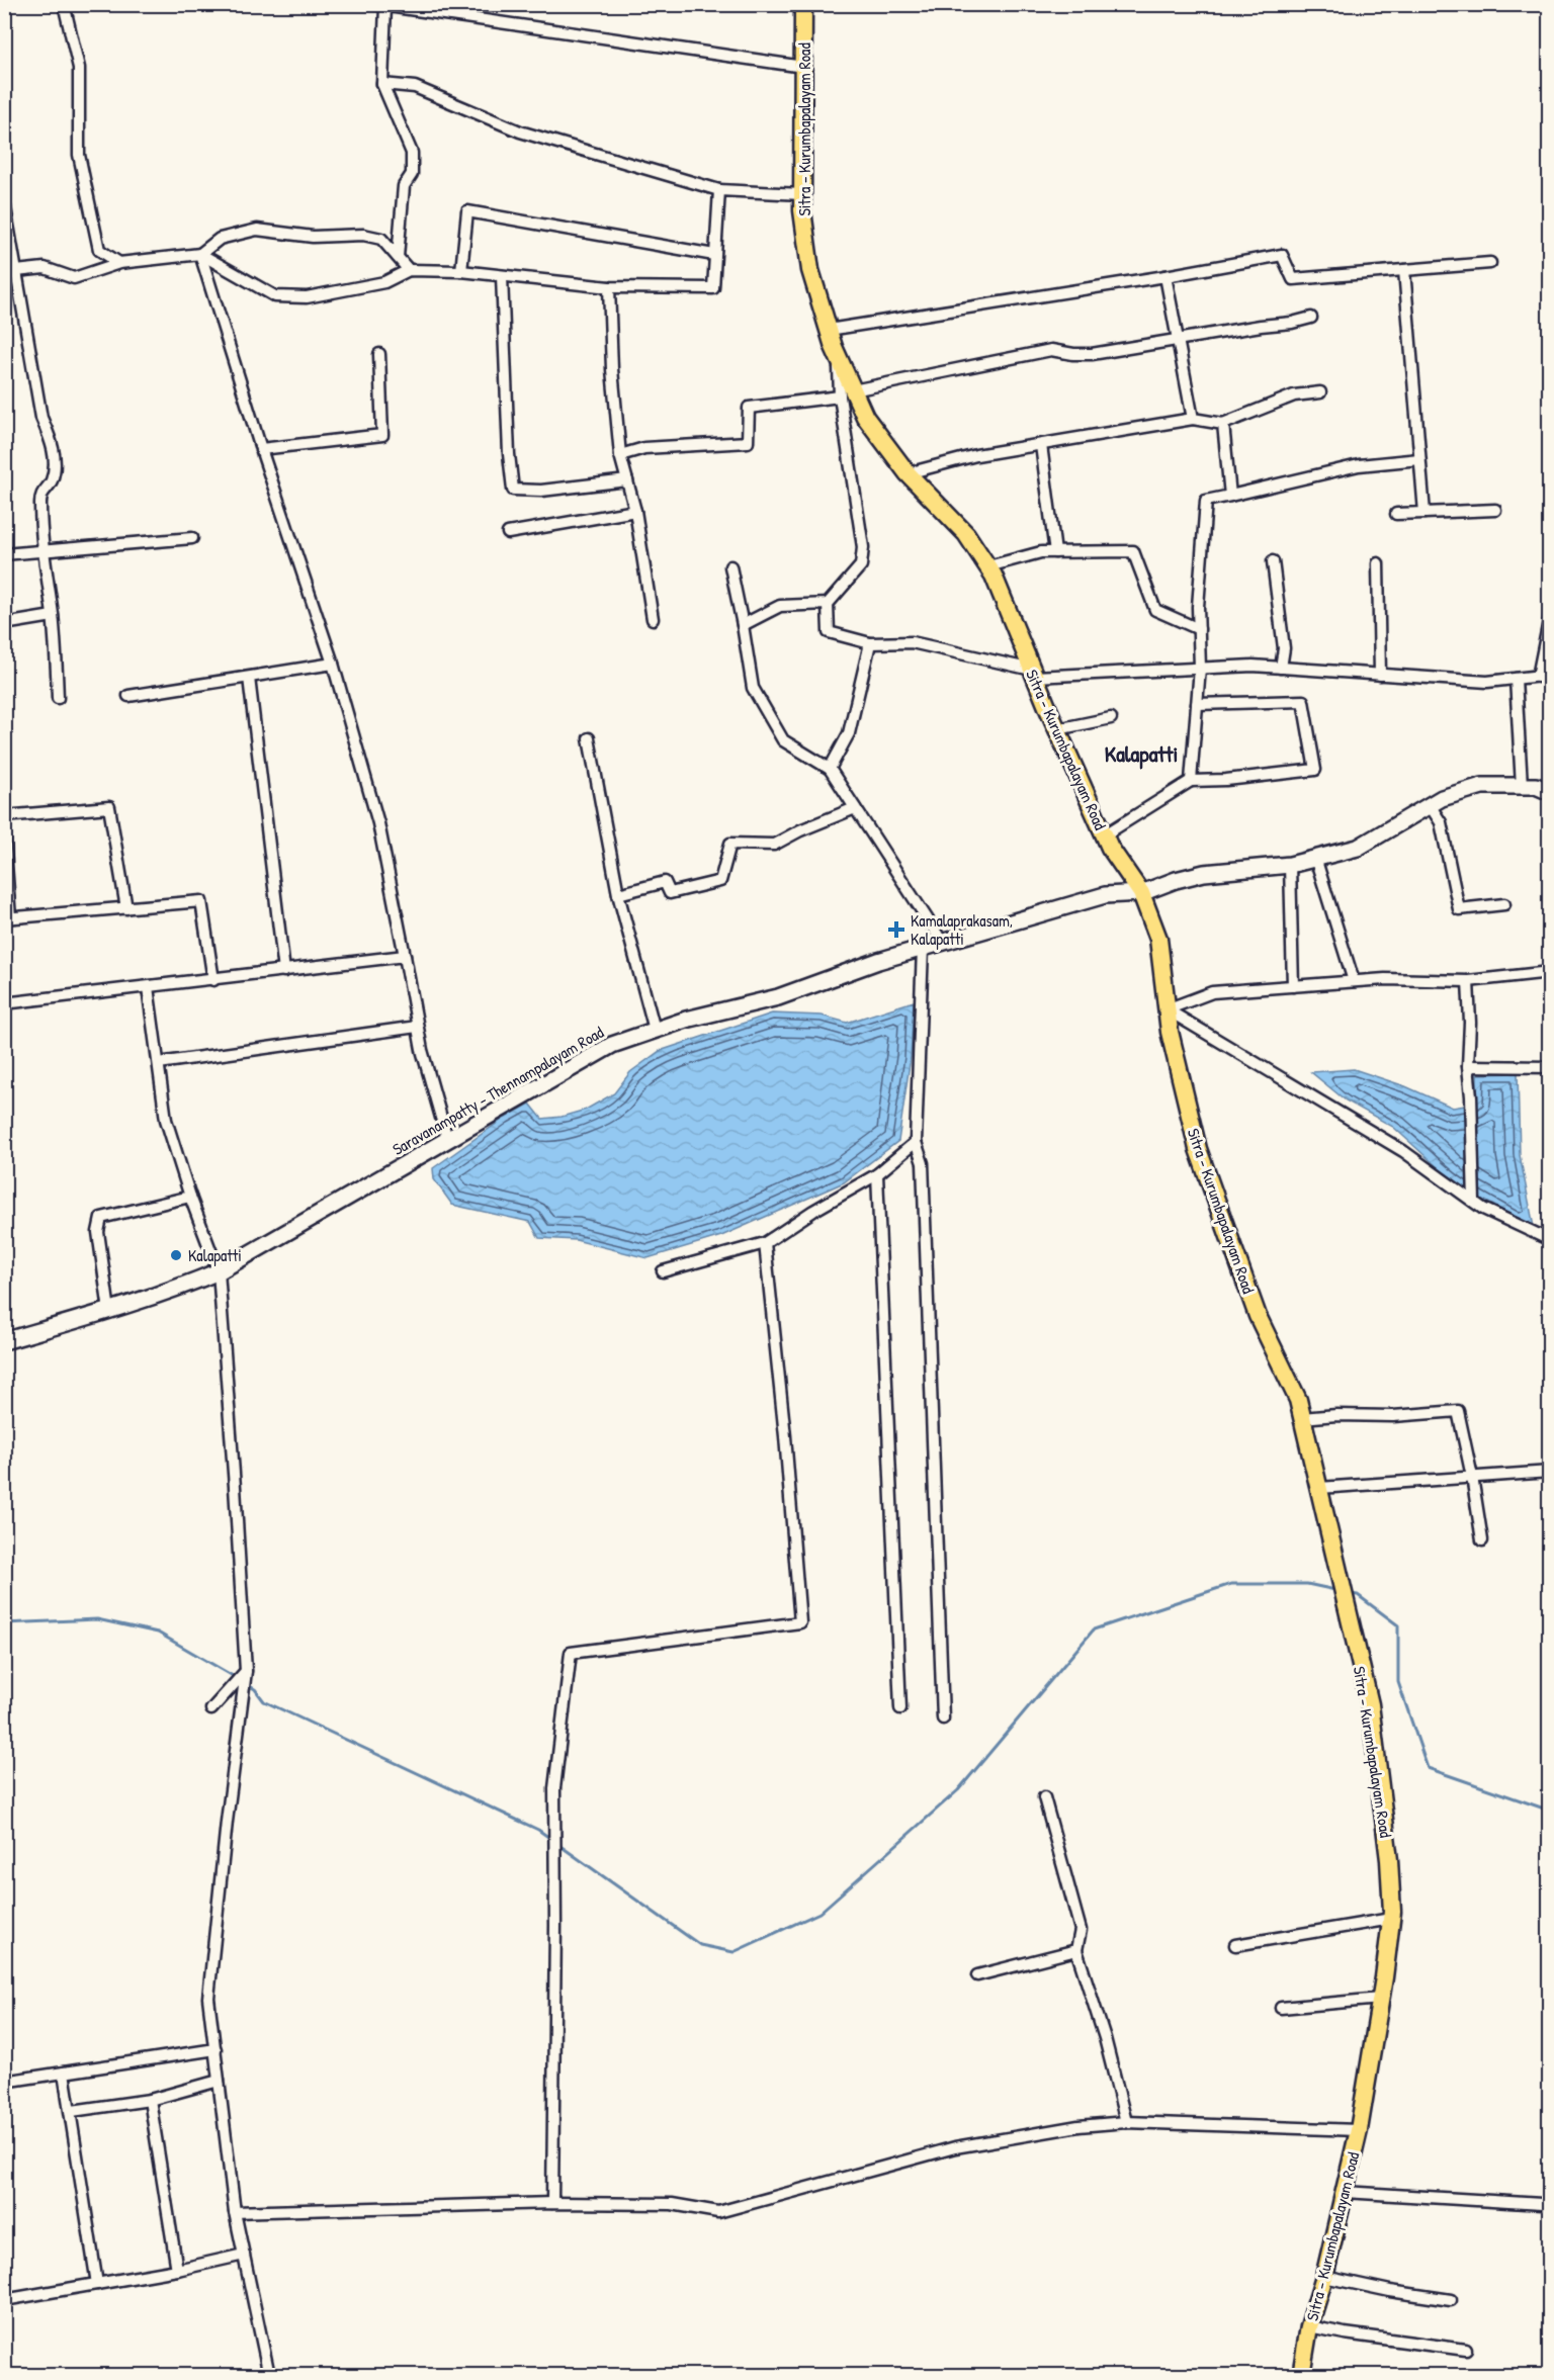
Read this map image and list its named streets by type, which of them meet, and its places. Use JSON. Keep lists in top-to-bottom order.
{
  "streets": {
    "main road": ["Sitra - Kurumbapalayam Road", "Saravanampatty - Thennampalayam Road"]
  },
  "crossings": [
    ["Sitra - Kurumbapalayam Road", "Saravanampatty - Thennampalayam Road"]
  ],
  "districts": ["Kalapatti"],
  "places": {
    "health": ["Kamalaprakasam, Kalapatti"],
    "other": ["Kalapatti"]
  }
}
